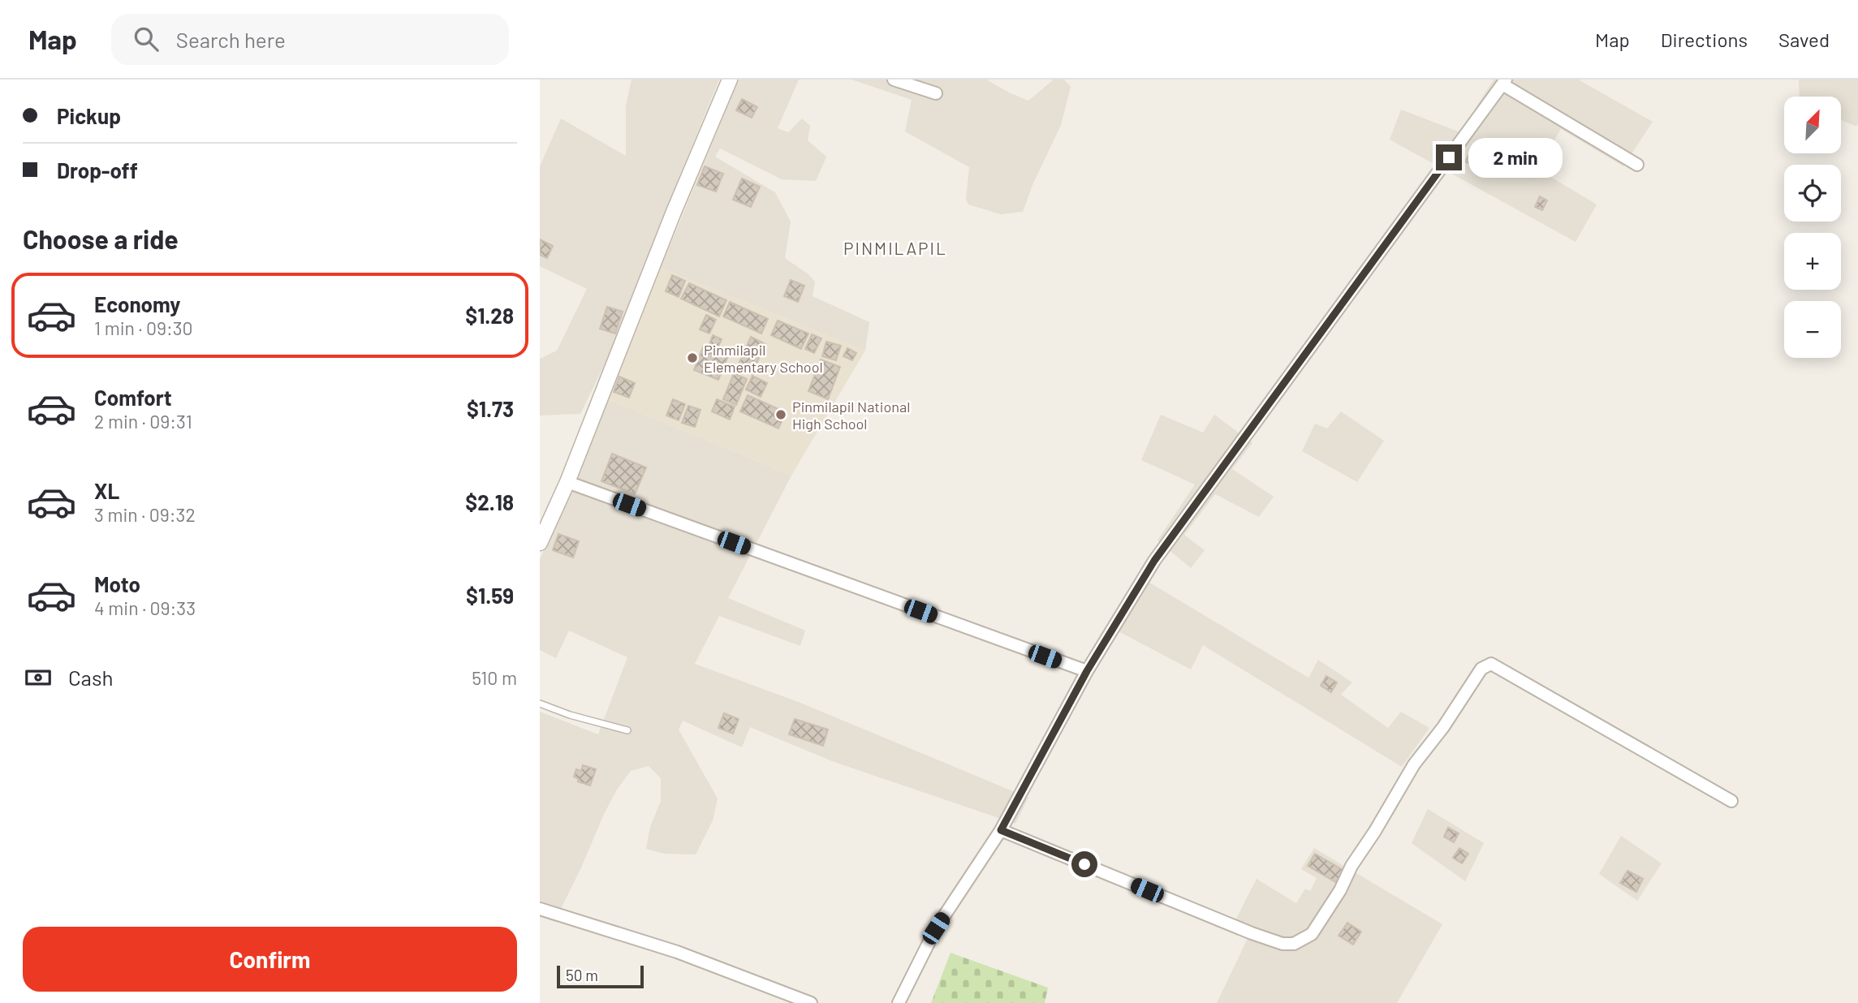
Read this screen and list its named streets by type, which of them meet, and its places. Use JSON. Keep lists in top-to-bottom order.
{
  "districts": ["PINMILAPIL"],
  "places": ["Pinmilapil Elementary School", "Pinmilapil National High School"],
  "scale_bar": "50 m",
  "north": "top right",
  "page": {
    "header": "Map",
    "search": "Search here",
    "nav": ["Map", "Directions", "Saved"],
    "banner": ["Pickup", "Drop-off"],
    "map_buttons": ["+", "−"],
    "bubble": "2 min",
    "heading": "Choose a ride",
    "list": [
      {
        "name": "Economy",
        "note": "1 min · 09:30",
        "value": "$1.28"
      },
      {
        "name": "Comfort",
        "note": "2 min · 09:31",
        "value": "$1.73"
      },
      {
        "name": "XL",
        "note": "3 min · 09:32",
        "value": "$2.18"
      },
      {
        "name": "Moto",
        "note": "4 min · 09:33",
        "value": "$1.59"
      }
    ],
    "pay": ["Cash", "510 m"],
    "buttons": "Confirm",
    "scale": "50 m"
  }
}
